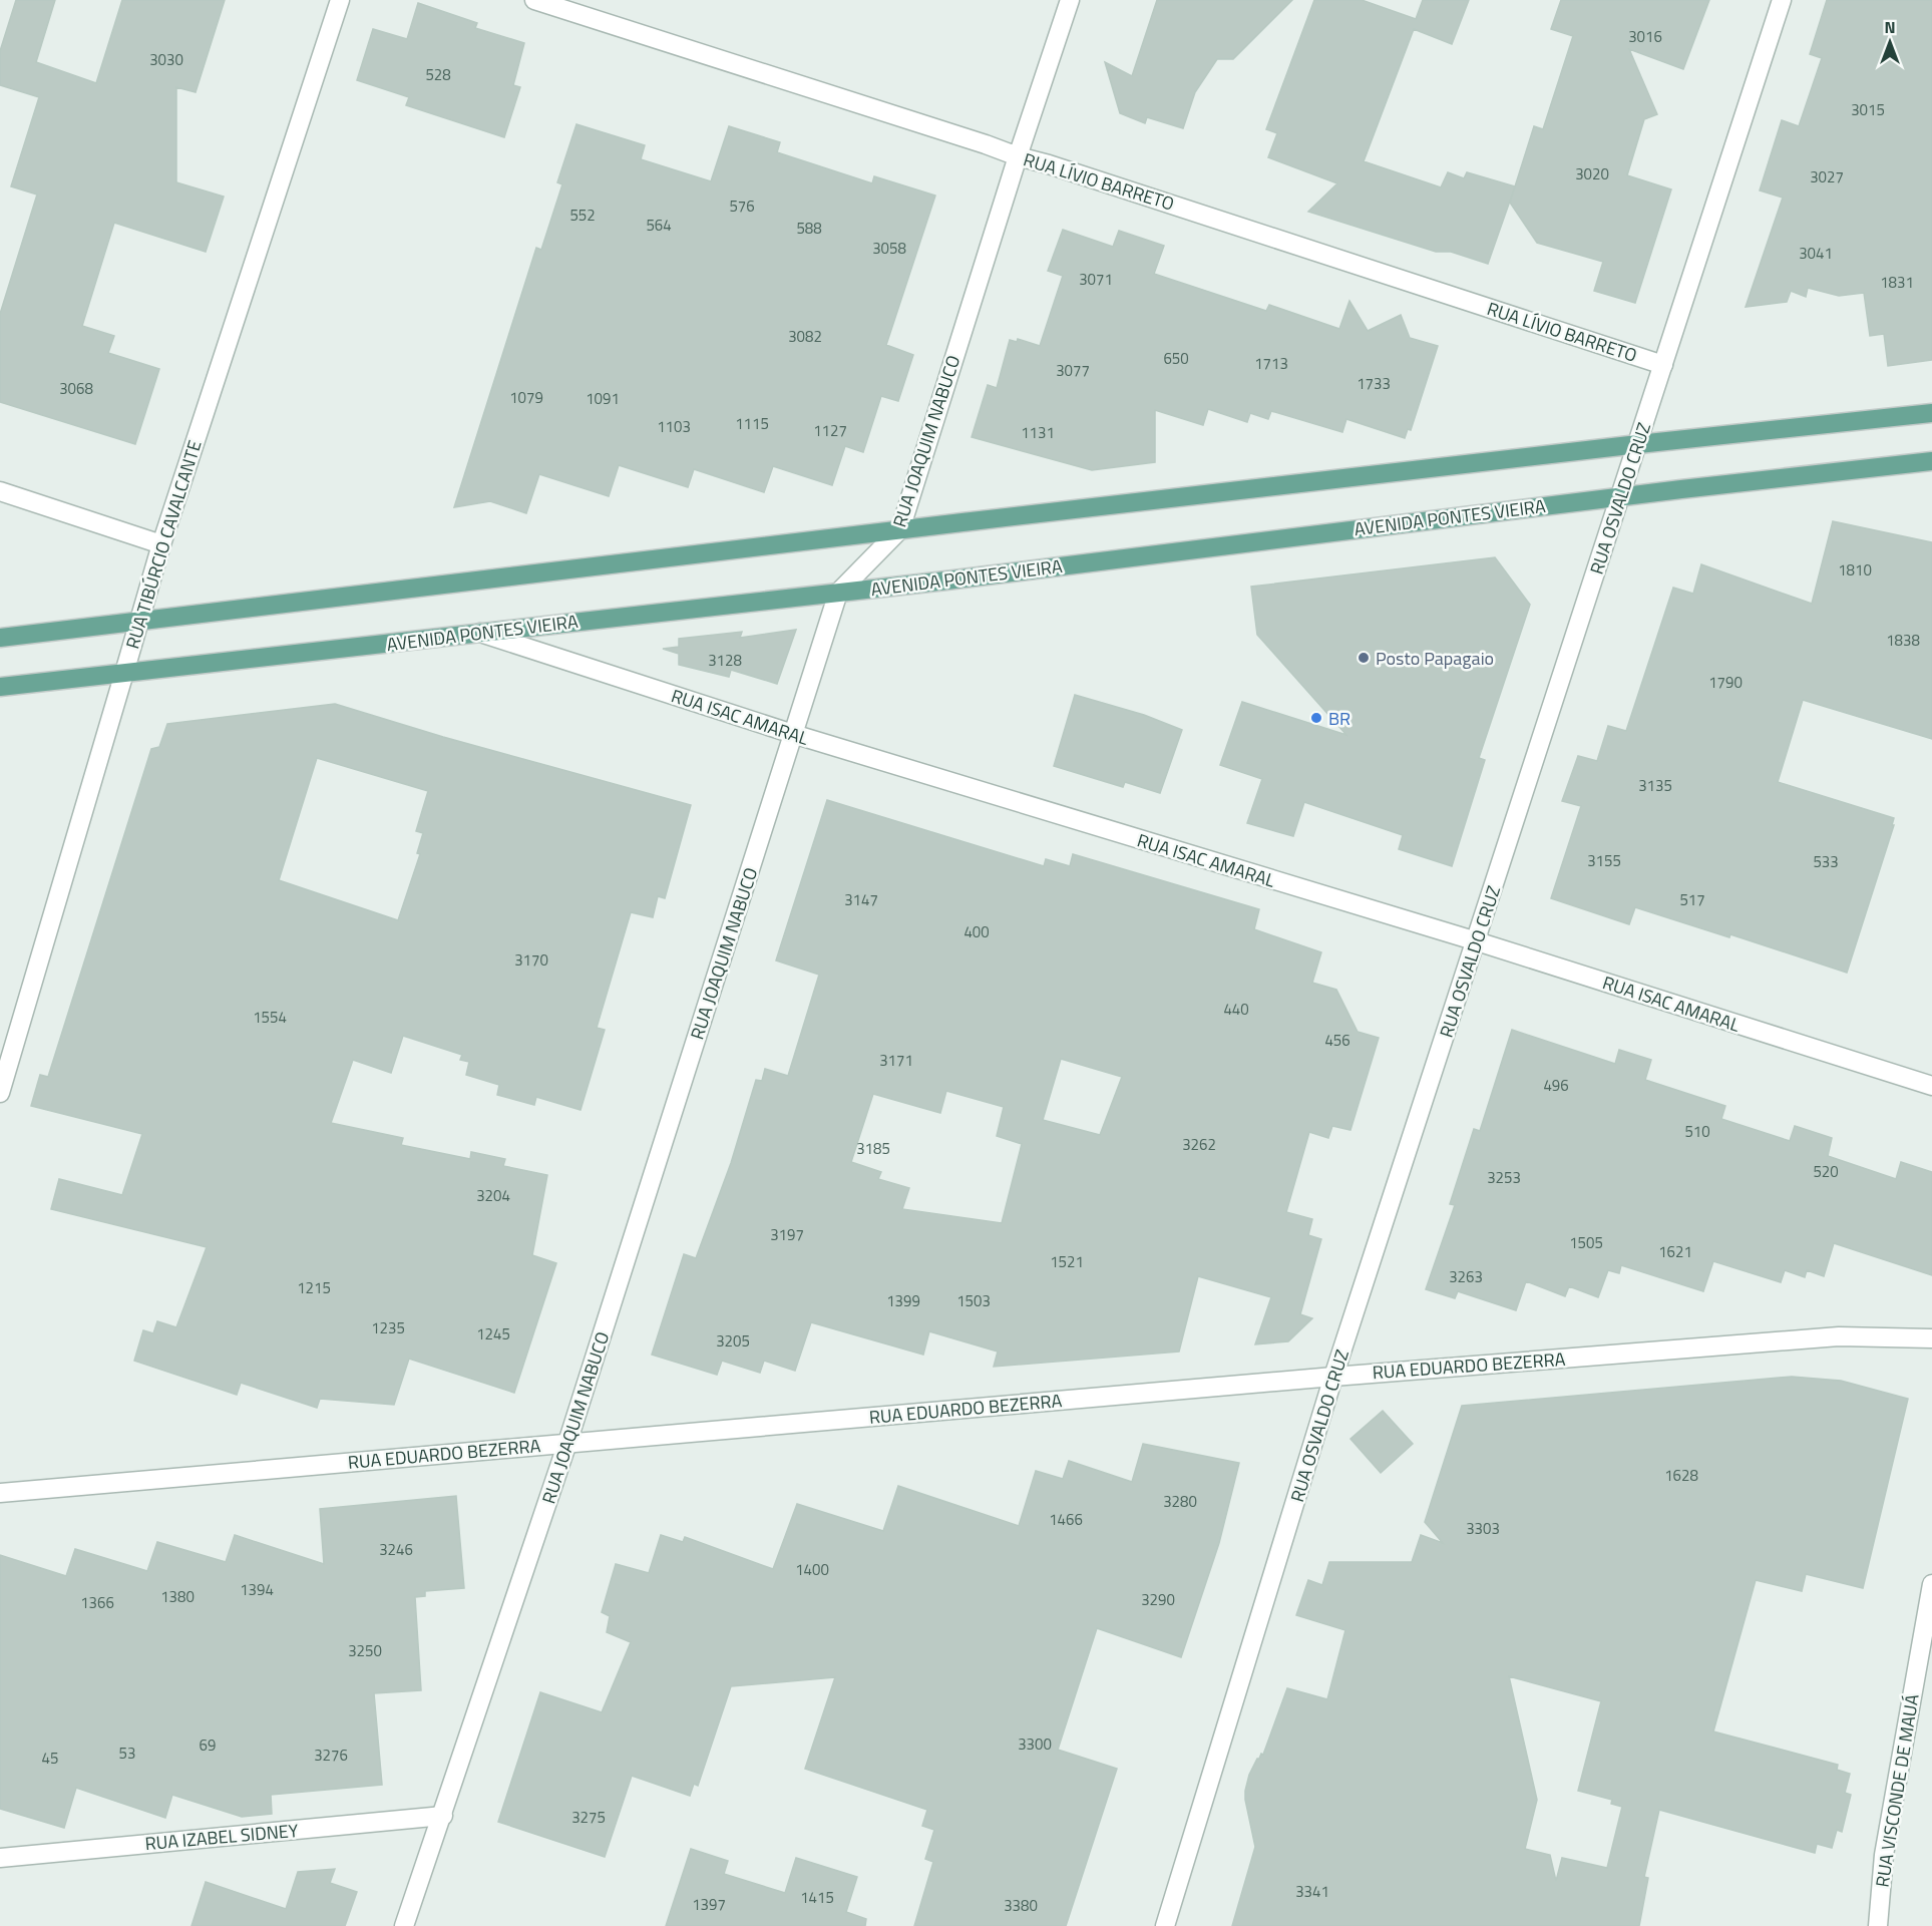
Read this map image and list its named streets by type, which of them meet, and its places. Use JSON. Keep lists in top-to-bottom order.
{
  "streets": {
    "main road": ["AVENIDA PONTES VIEIRA"],
    "street": [
      "RUA LÍVIO BARRETO",
      "RUA JOAQUIM NABUCO",
      "RUA OSVALDO CRUZ",
      "RUA TIBÚRCIO CAVALCANTE",
      "RUA ISAC AMARAL",
      "RUA EDUARDO BEZERRA",
      "RUA VISCONDE DE MAUÁ",
      "RUA IZABEL SIDNEY"
    ]
  },
  "crossings": [
    ["RUA LÍVIO BARRETO", "RUA JOAQUIM NABUCO"],
    ["RUA LÍVIO BARRETO", "RUA OSVALDO CRUZ"],
    ["RUA JOAQUIM NABUCO", "AVENIDA PONTES VIEIRA"],
    ["RUA JOAQUIM NABUCO", "RUA ISAC AMARAL"],
    ["RUA JOAQUIM NABUCO", "RUA EDUARDO BEZERRA"],
    ["RUA JOAQUIM NABUCO", "RUA IZABEL SIDNEY"],
    ["RUA OSVALDO CRUZ", "AVENIDA PONTES VIEIRA"],
    ["RUA OSVALDO CRUZ", "RUA ISAC AMARAL"],
    ["RUA OSVALDO CRUZ", "RUA EDUARDO BEZERRA"],
    ["AVENIDA PONTES VIEIRA", "RUA TIBÚRCIO CAVALCANTE"],
    ["AVENIDA PONTES VIEIRA", "RUA ISAC AMARAL"]
  ],
  "places": ["Posto Papagaio", "BR"],
  "house_numbers": [
    "3016",
    "3030",
    "528",
    "3015",
    "3020",
    "3027",
    "576",
    "552",
    "564",
    "588",
    "3058",
    "3041",
    "3071",
    "1831",
    "3082",
    "650",
    "1713",
    "3077",
    "1733",
    "3068",
    "1079",
    "1091",
    "1115",
    "1103",
    "1127",
    "1131",
    "1810",
    "1838",
    "3128",
    "1790",
    "3135",
    "3155",
    "533",
    "3147",
    "517",
    "400",
    "3170",
    "440",
    "1554",
    "456",
    "3171",
    "496",
    "510",
    "3262",
    "3185",
    "520",
    "3253",
    "3204",
    "3197",
    "1505",
    "1621",
    "1521",
    "3263",
    "1215",
    "1399",
    "1503",
    "1235",
    "1245",
    "3205",
    "1628",
    "3280",
    "1466",
    "3303",
    "3246",
    "1400",
    "1394",
    "1380",
    "3290",
    "1366",
    "3250",
    "3300",
    "69",
    "53",
    "3276",
    "45",
    "3275",
    "3341",
    "1415",
    "1397",
    "3380"
  ],
  "north": "top"
}
